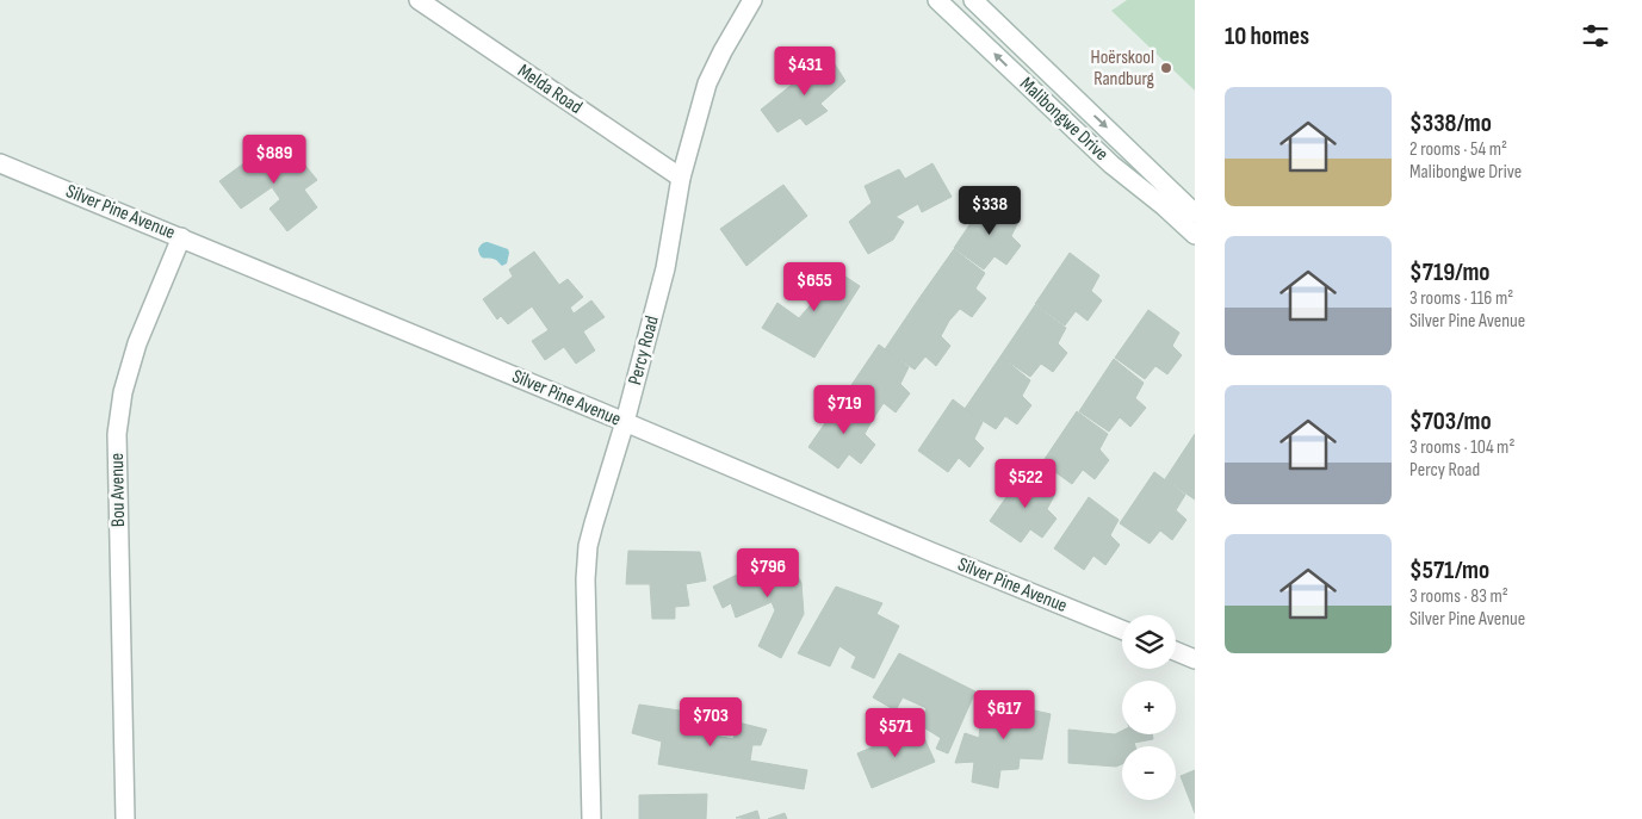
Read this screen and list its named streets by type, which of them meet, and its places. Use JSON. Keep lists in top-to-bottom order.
{
  "streets": {
    "street": [
      "Melda Road",
      "Malibongwe Drive",
      "Silver Pine Avenue",
      "Percy Road",
      "Bou Avenue"
    ]
  },
  "crossings": [
    ["Melda Road", "Percy Road"],
    ["Silver Pine Avenue", "Percy Road"],
    ["Silver Pine Avenue", "Bou Avenue"]
  ],
  "places": ["Hoërskool Randburg"],
  "page": {
    "heading": "10 homes",
    "price": [
      "$431",
      "$889",
      "$338",
      "$655",
      "$719",
      "$522",
      "$796",
      "$617",
      "$703",
      "$571"
    ],
    "list": [
      {
        "name": "$338/mo",
        "note": "2 rooms · 54 m² · Malibongwe Drive"
      },
      {
        "name": "$719/mo",
        "note": "3 rooms · 116 m² · Silver Pine Avenue"
      },
      {
        "name": "$703/mo",
        "note": "3 rooms · 104 m² · Percy Road"
      },
      {
        "name": "$571/mo",
        "note": "3 rooms · 83 m² · Silver Pine Avenue"
      }
    ],
    "map_buttons": ["+", "−"]
  }
}
